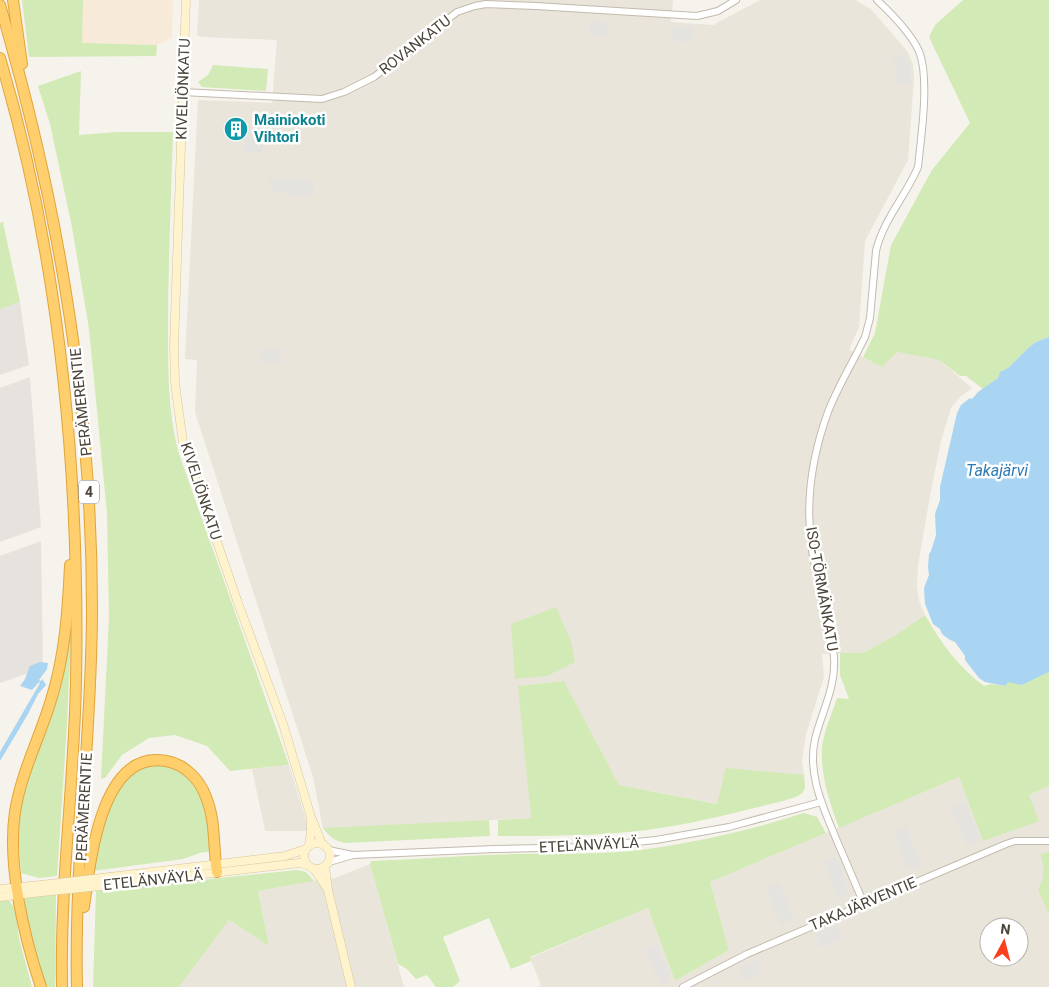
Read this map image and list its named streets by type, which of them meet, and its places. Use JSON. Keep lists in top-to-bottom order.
{
  "streets": {
    "highway": ["PERÄMERENTIE", "4"],
    "main road": ["KIVELIÖNKATU", "ETELÄNVÄYLÄ"],
    "street": ["ROVANKATU", "ISO-TÖRMÄNKATU", "TAKAJÄRVENTIE"]
  },
  "crossings": [
    ["ROVANKATU", "KIVELIÖNKATU"],
    ["KIVELIÖNKATU", "ETELÄNVÄYLÄ"],
    ["ISO-TÖRMÄNKATU", "ETELÄNVÄYLÄ"],
    ["ISO-TÖRMÄNKATU", "TAKAJÄRVENTIE"]
  ],
  "water": ["Takajärvi"],
  "places": {
    "building": ["Mainiokoti Vihtori"]
  },
  "north": "top"
}
